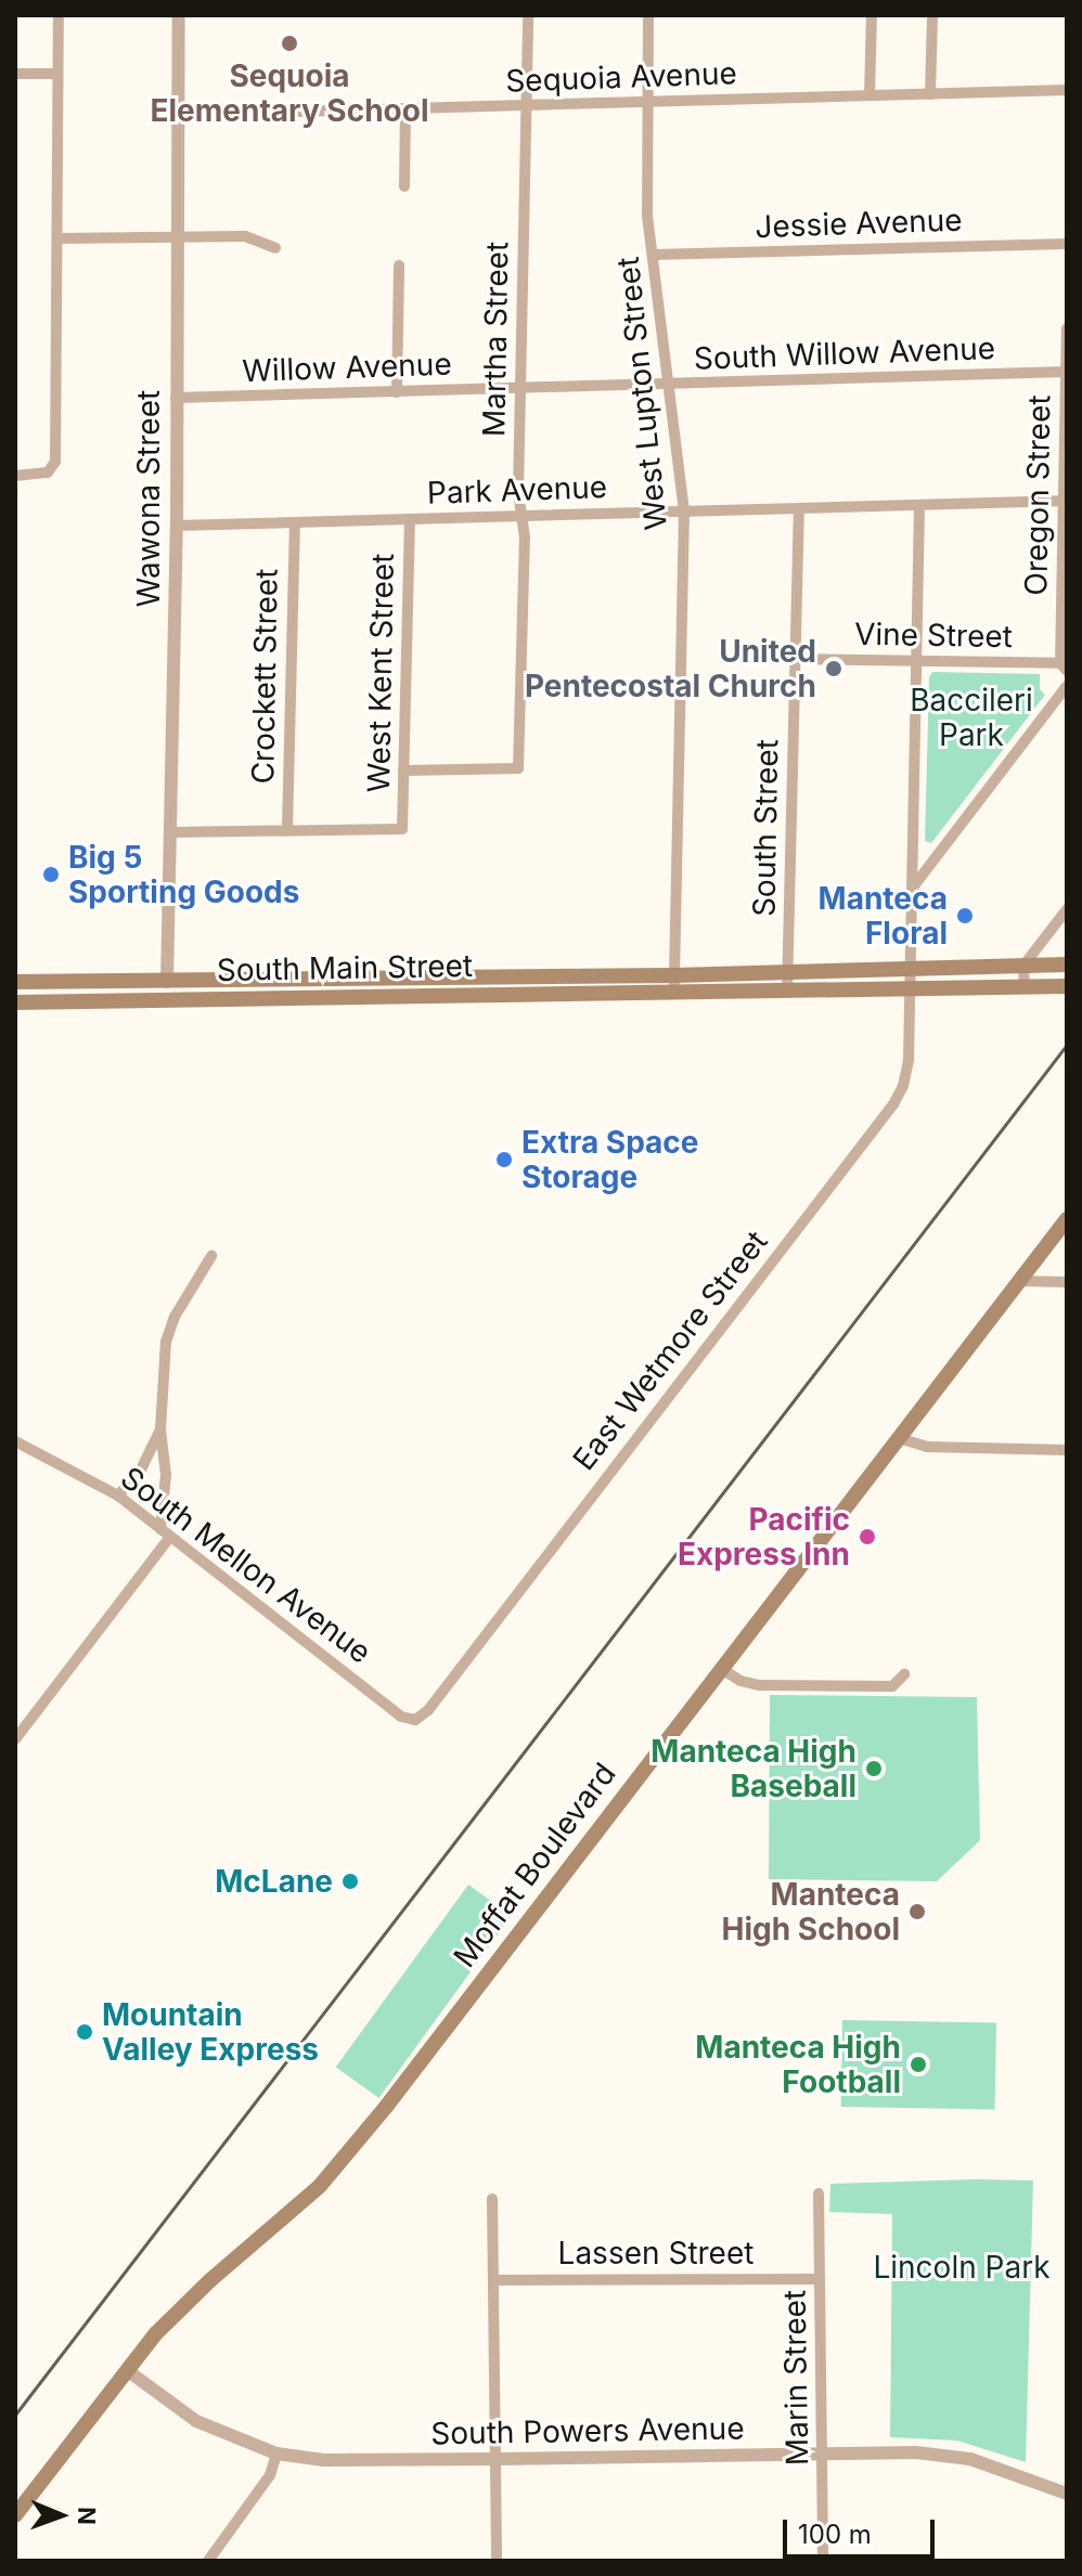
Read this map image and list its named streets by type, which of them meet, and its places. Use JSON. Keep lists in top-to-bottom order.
{
  "streets": {
    "main road": ["South Main Street", "Moffat Boulevard"],
    "street": [
      "Sequoia Avenue",
      "Jessie Avenue",
      "Martha Street",
      "South Willow Avenue",
      "Willow Avenue",
      "West Lupton Street",
      "Park Avenue",
      "Oregon Street",
      "Wawona Street",
      "Vine Street",
      "West Kent Street",
      "Crockett Street",
      "South Street",
      "East Wetmore Street",
      "South Mellon Avenue",
      "Lassen Street",
      "Marin Street",
      "South Powers Avenue"
    ]
  },
  "crossings": [
    ["Sequoia Avenue", "Martha Street"],
    ["Sequoia Avenue", "West Lupton Street"],
    ["Sequoia Avenue", "Wawona Street"],
    ["Jessie Avenue", "West Lupton Street"],
    ["Martha Street", "South Willow Avenue"],
    ["Martha Street", "Willow Avenue"],
    ["Martha Street", "Park Avenue"],
    ["Martha Street", "West Kent Street"],
    ["South Willow Avenue", "Willow Avenue"],
    ["South Willow Avenue", "West Lupton Street"],
    ["South Willow Avenue", "Oregon Street"],
    ["Willow Avenue", "Wawona Street"],
    ["West Lupton Street", "Park Avenue"],
    ["West Lupton Street", "South Main Street"],
    ["Park Avenue", "Oregon Street"],
    ["Park Avenue", "Wawona Street"],
    ["Park Avenue", "West Kent Street"],
    ["Park Avenue", "Crockett Street"],
    ["Park Avenue", "South Street"],
    ["Park Avenue", "East Wetmore Street"],
    ["Oregon Street", "Vine Street"],
    ["Wawona Street", "South Main Street"],
    ["Vine Street", "South Street"],
    ["Vine Street", "East Wetmore Street"],
    ["West Kent Street", "Crockett Street"],
    ["South Street", "South Main Street"],
    ["South Main Street", "East Wetmore Street"],
    ["East Wetmore Street", "South Mellon Avenue"],
    ["Moffat Boulevard", "South Powers Avenue"],
    ["Lassen Street", "Marin Street"],
    ["Marin Street", "South Powers Avenue"]
  ],
  "parks": ["Baccileri Park", "Lincoln Park"],
  "places": [
    "Sequoia Elementary School",
    "United Pentecostal Church",
    "Big 5 Sporting Goods",
    "Manteca Floral",
    "Extra Space Storage",
    "Pacific Express Inn",
    "Manteca High Baseball",
    "McLane",
    "Manteca High School",
    "Mountain Valley Express",
    "Manteca High Football"
  ],
  "scale_bar": "100 m",
  "north": "right"
}
